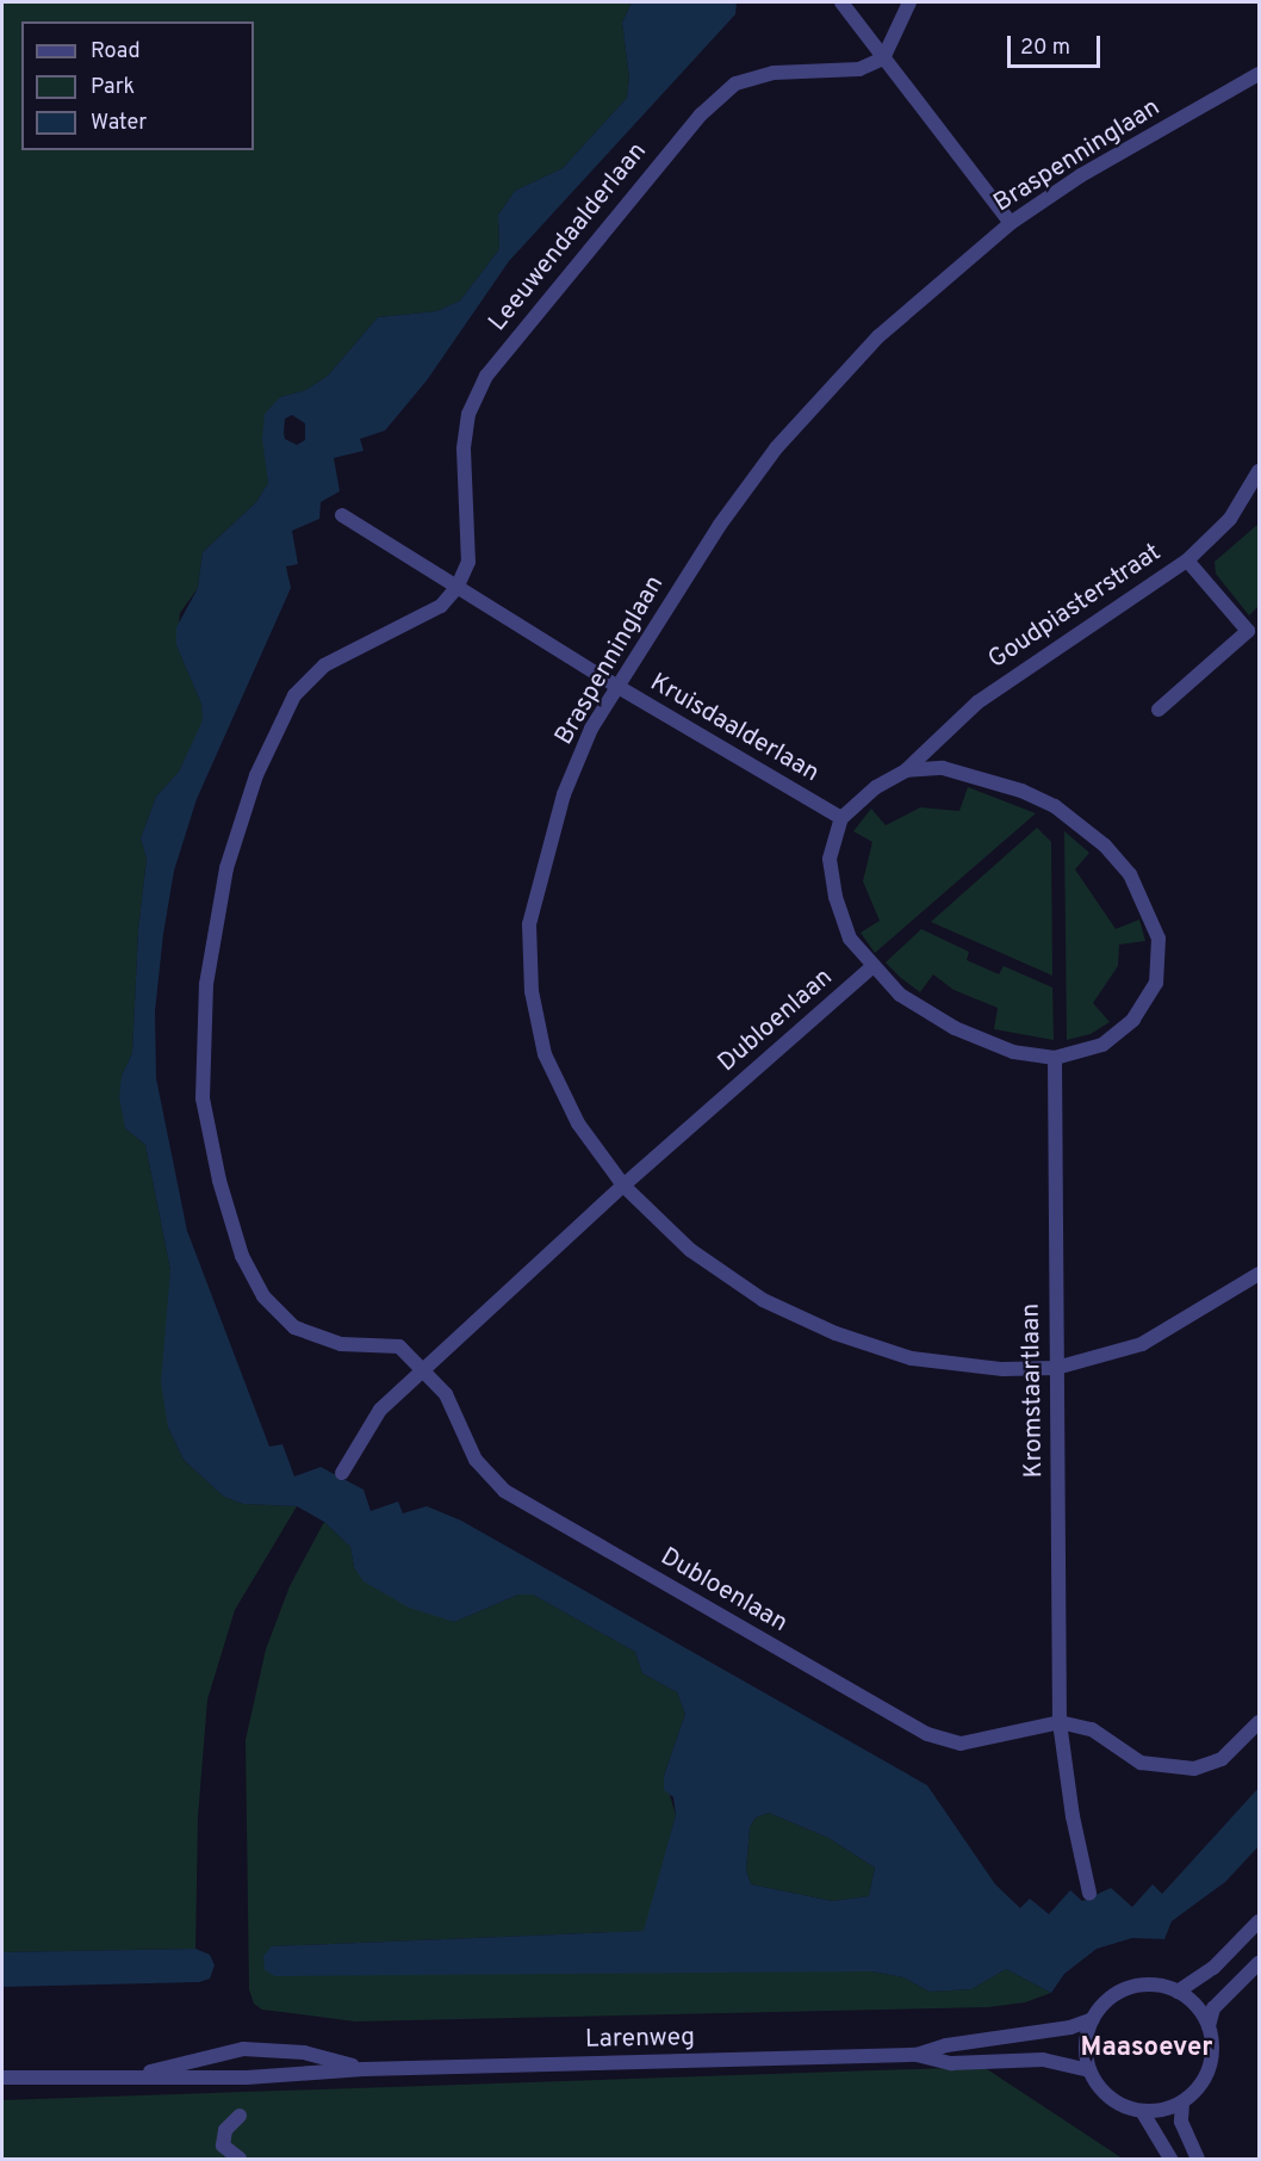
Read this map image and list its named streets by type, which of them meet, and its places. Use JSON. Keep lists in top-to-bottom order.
{
  "streets": {
    "street": [
      "Braspenninglaan",
      "Leeuwendaalderlaan",
      "Goudpiasterstraat",
      "Kruisdaalderlaan",
      "Dubloenlaan",
      "Kromstaartlaan",
      "Larenweg"
    ]
  },
  "crossings": [
    ["Braspenninglaan", "Kruisdaalderlaan"],
    ["Braspenninglaan", "Dubloenlaan"],
    ["Braspenninglaan", "Kromstaartlaan"],
    ["Leeuwendaalderlaan", "Kruisdaalderlaan"],
    ["Dubloenlaan", "Kromstaartlaan"]
  ],
  "districts": ["Maasoever"],
  "legend": ["Road", "Park", "Water"],
  "scale_bar": "20 m"
}
